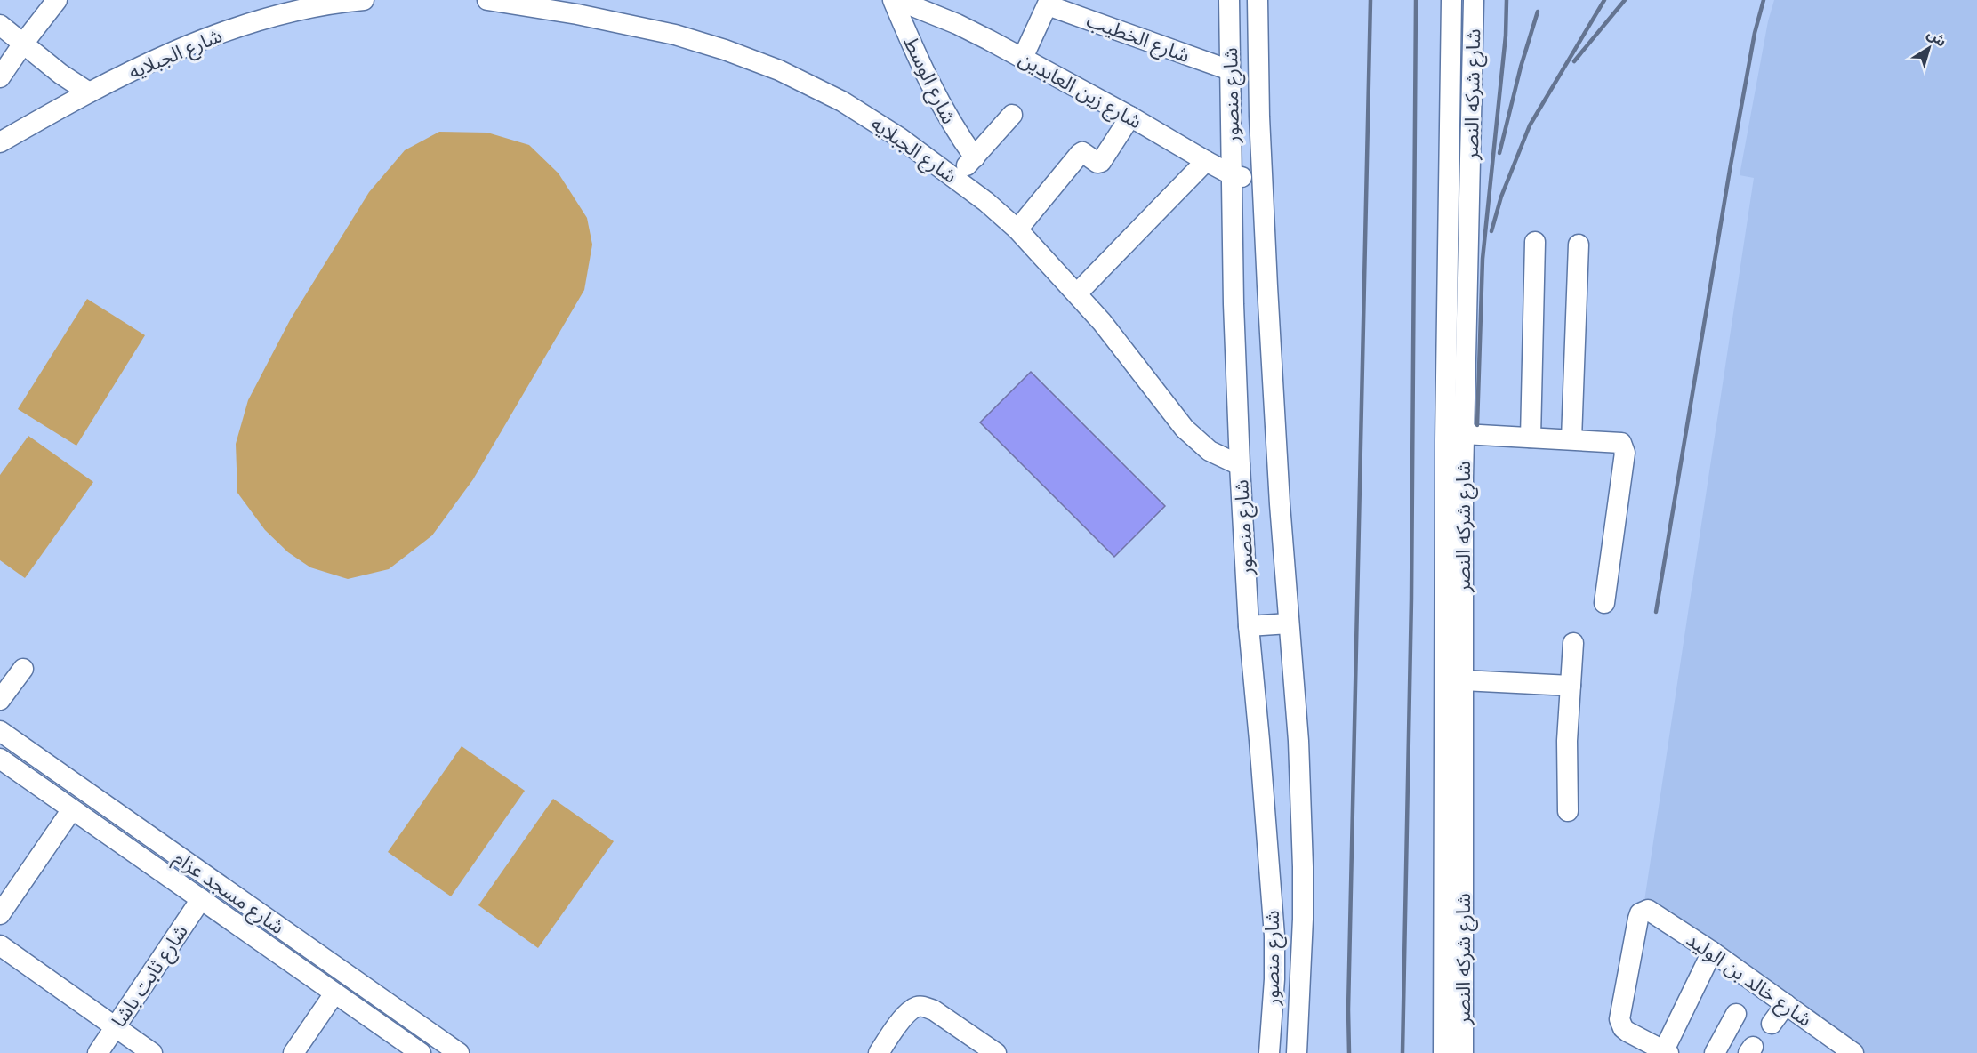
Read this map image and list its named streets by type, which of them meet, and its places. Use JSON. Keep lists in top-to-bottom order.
{
  "streets": {
    "street": [
      "شارع الخطيب",
      "شارع الجبلايه",
      "شارع الوسط",
      "شارع زين العابدين",
      "شارع شركه النصر",
      "شارع منصور",
      "شارع مسجد عزام",
      "شارع ثابت باشا",
      "شارع خالد بن الوليد"
    ]
  },
  "crossings": [
    ["شارع الخطيب", "شارع منصور"],
    ["شارع الجبلايه", "شارع منصور"],
    ["شارع زين العابدين", "شارع منصور"],
    ["شارع مسجد عزام", "شارع ثابت باشا"]
  ],
  "north": "top right"
}
